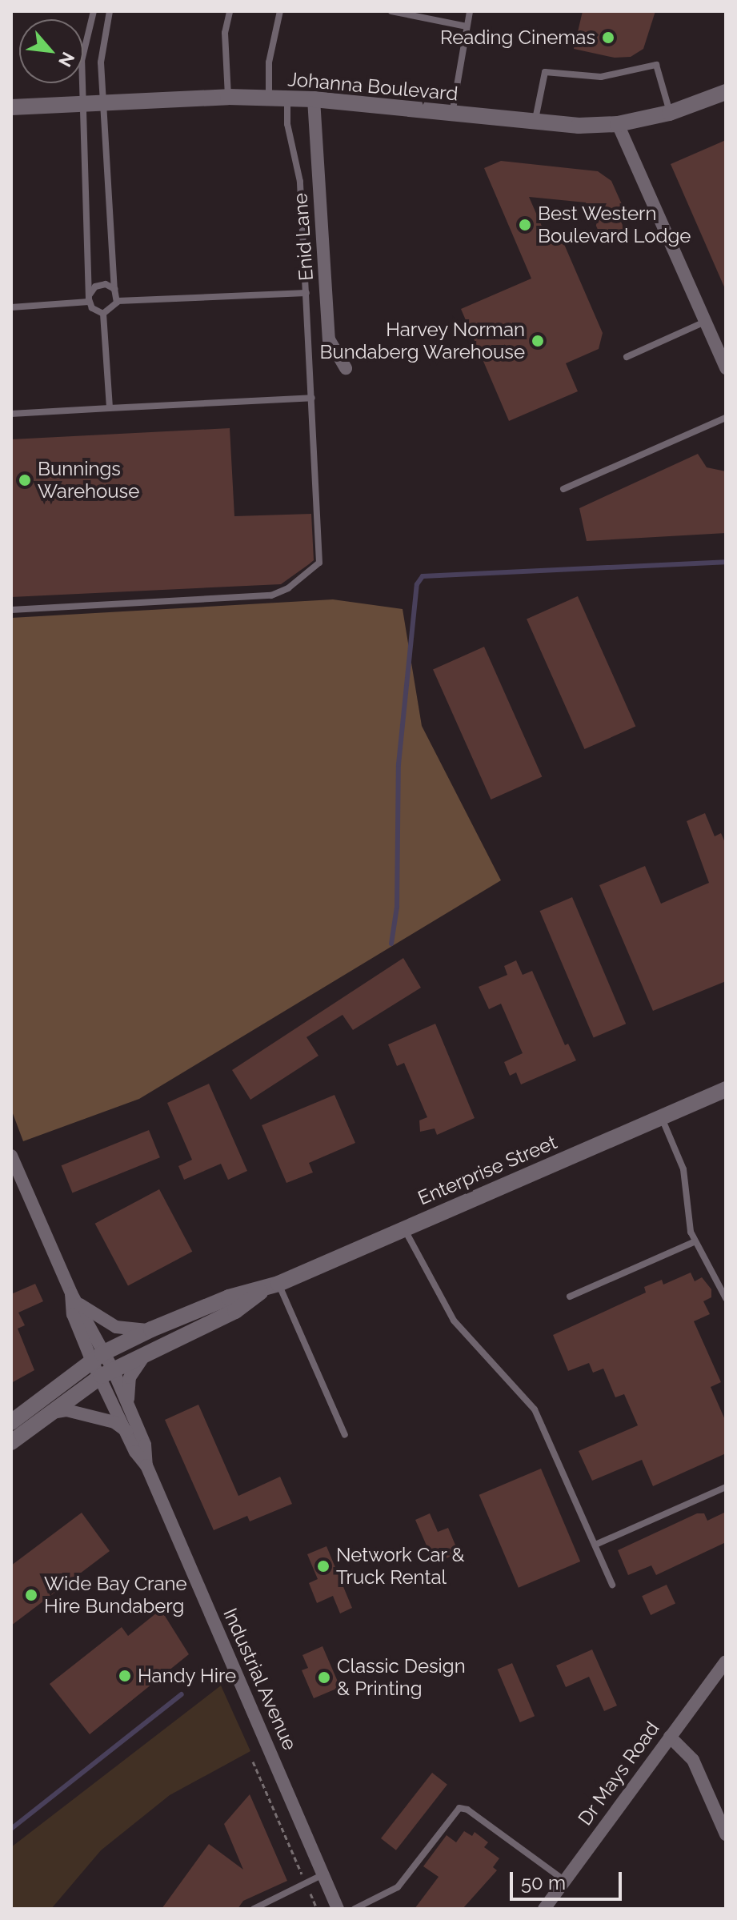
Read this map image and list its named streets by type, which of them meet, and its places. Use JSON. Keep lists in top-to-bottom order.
{
  "streets": {
    "street": [
      "Johanna Boulevard",
      "Enid Lane",
      "Enterprise Street",
      "Industrial Avenue",
      "Dr Mays Road"
    ]
  },
  "crossings": [
    ["Johanna Boulevard", "Enid Lane"],
    ["Enterprise Street", "Industrial Avenue"]
  ],
  "places": [
    "Reading Cinemas",
    "Best Western Boulevard Lodge",
    "Harvey Norman Bundaberg Warehouse",
    "Bunnings Warehouse",
    "Network Car & Truck Rental",
    "Wide Bay Crane Hire Bundaberg",
    "Handy Hire",
    "Classic Design & Printing"
  ],
  "scale_bar": "50 m",
  "north": "bottom right"
}
